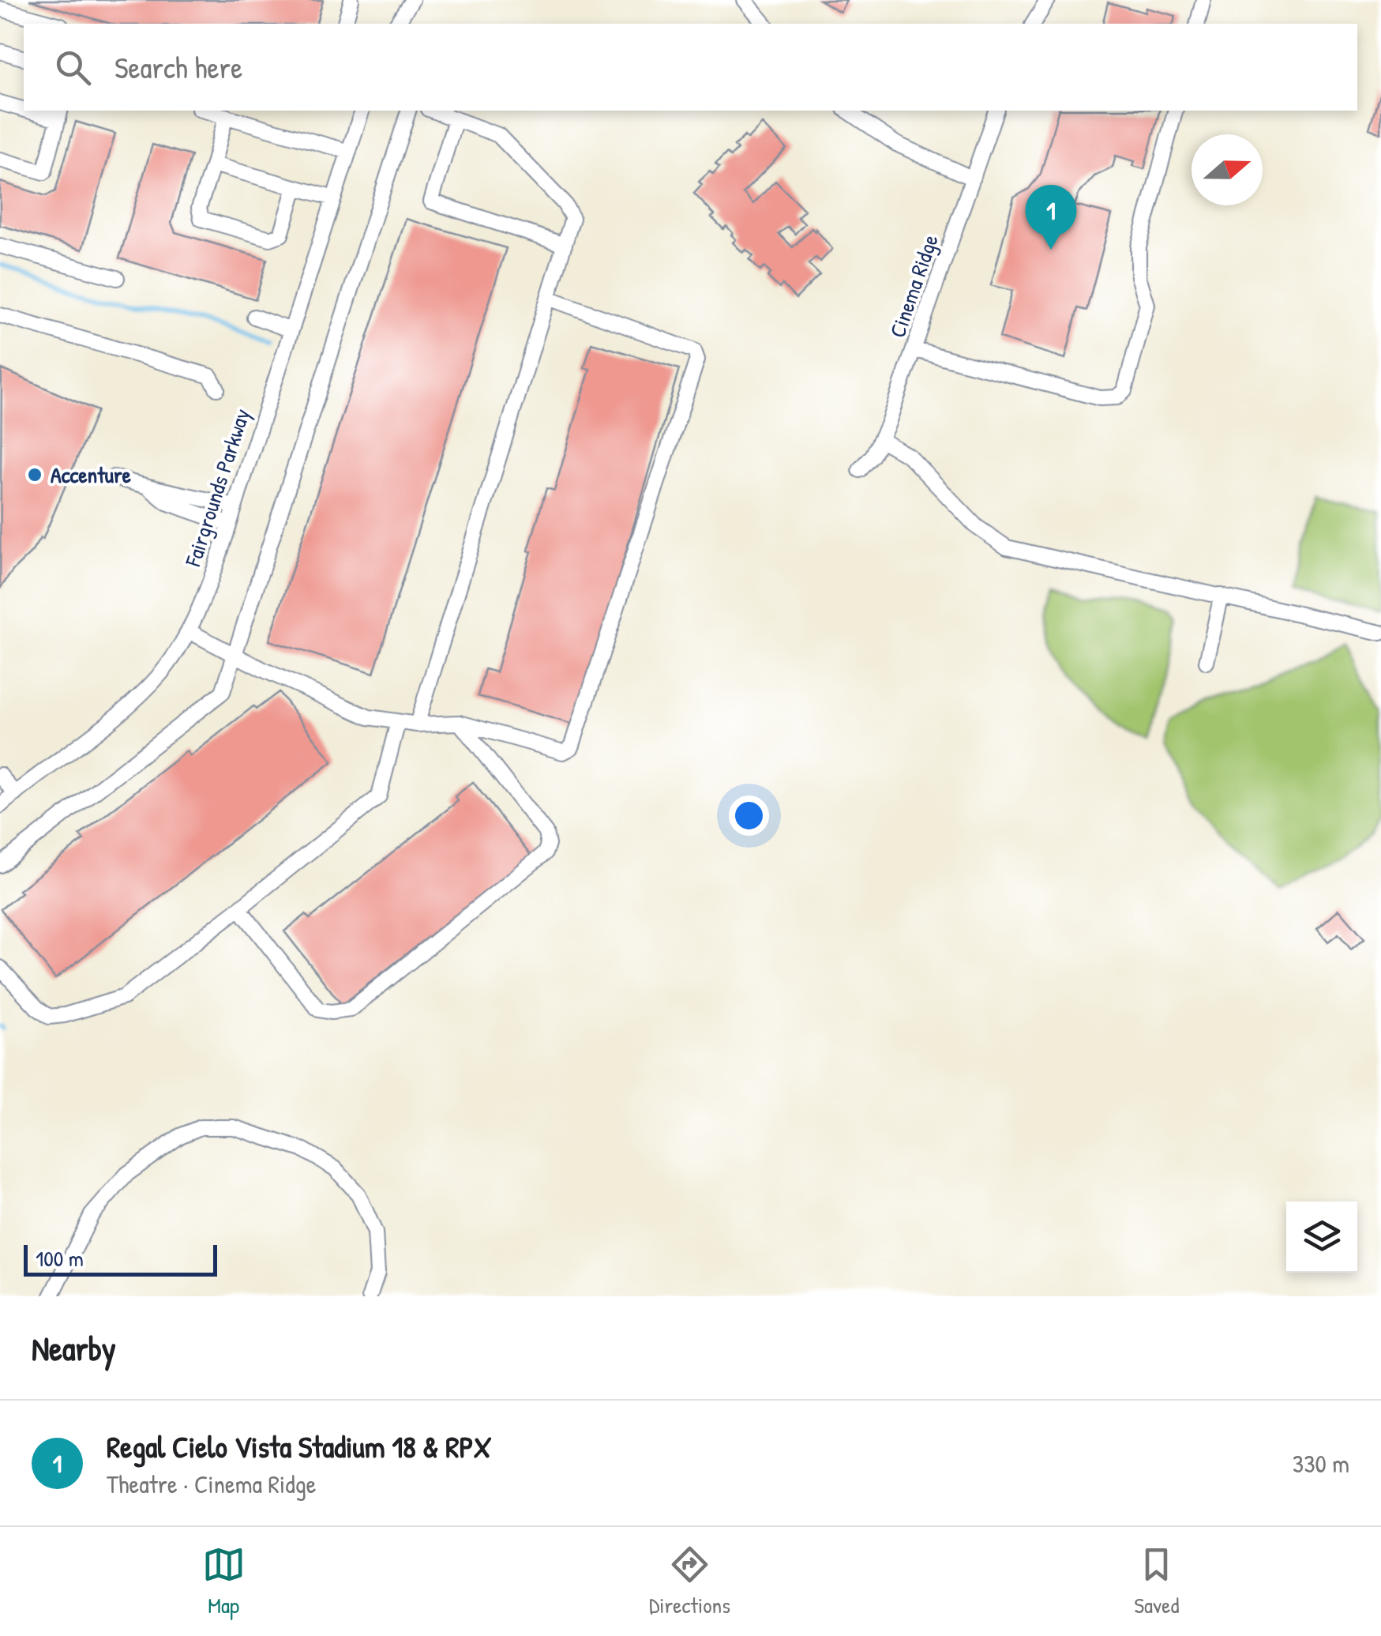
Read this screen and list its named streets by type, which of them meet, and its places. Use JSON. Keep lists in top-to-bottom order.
{
  "streets": {
    "street": ["Cinema Ridge", "Fairgrounds Parkway"]
  },
  "places": ["Accenture"],
  "scale_bar": "100 m",
  "north": "right",
  "page": {
    "search": "Search here",
    "pins": "1",
    "scale": "100 m",
    "heading": "Nearby",
    "list": [
      {
        "mark": "1",
        "name": "Regal Cielo Vista Stadium 18 & RPX",
        "note": "Theatre · Cinema Ridge",
        "value": "330 m"
      }
    ],
    "nav": ["Map", "Directions", "Saved"]
  }
}
